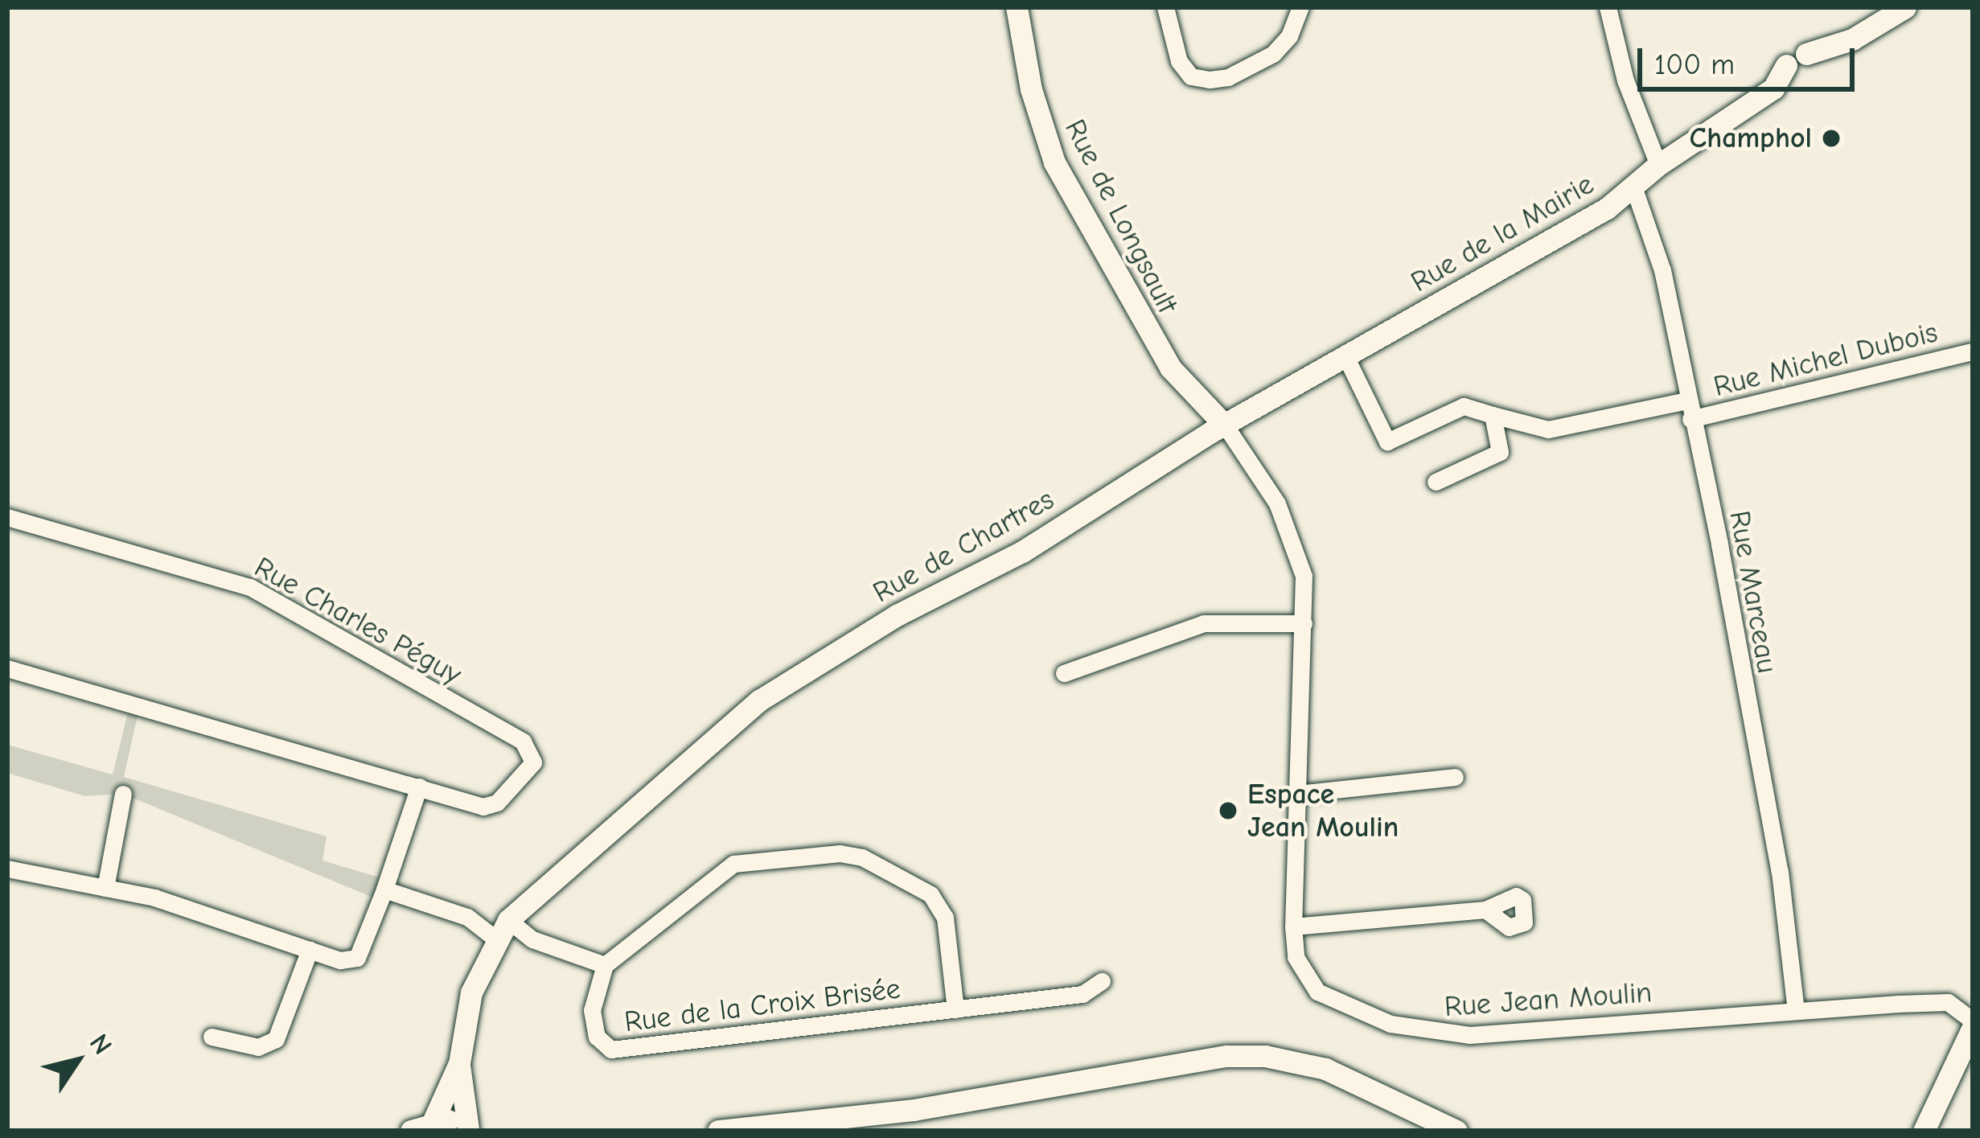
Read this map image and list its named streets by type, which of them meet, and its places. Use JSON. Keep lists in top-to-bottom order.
{
  "streets": {
    "street": [
      "Rue de Longsault",
      "Rue de la Mairie",
      "Rue Michel Dubois",
      "Rue de Chartres",
      "Rue Marceau",
      "Rue Charles Péguy",
      "Rue Jean Moulin",
      "Rue de la Croix Brisée"
    ]
  },
  "crossings": [
    ["Rue de Longsault", "Rue de la Mairie"],
    ["Rue de Longsault", "Rue de Chartres"],
    ["Rue de Longsault", "Rue Jean Moulin"],
    ["Rue de la Mairie", "Rue Michel Dubois"],
    ["Rue de la Mairie", "Rue de Chartres"],
    ["Rue de la Mairie", "Rue Marceau"],
    ["Rue de la Mairie", "Rue Jean Moulin"],
    ["Rue Michel Dubois", "Rue Marceau"],
    ["Rue de Chartres", "Rue Jean Moulin"],
    ["Rue Marceau", "Rue Jean Moulin"]
  ],
  "places": ["Champhol", "Espace Jean Moulin"],
  "scale_bar": "100 m",
  "north": "top right"
}
